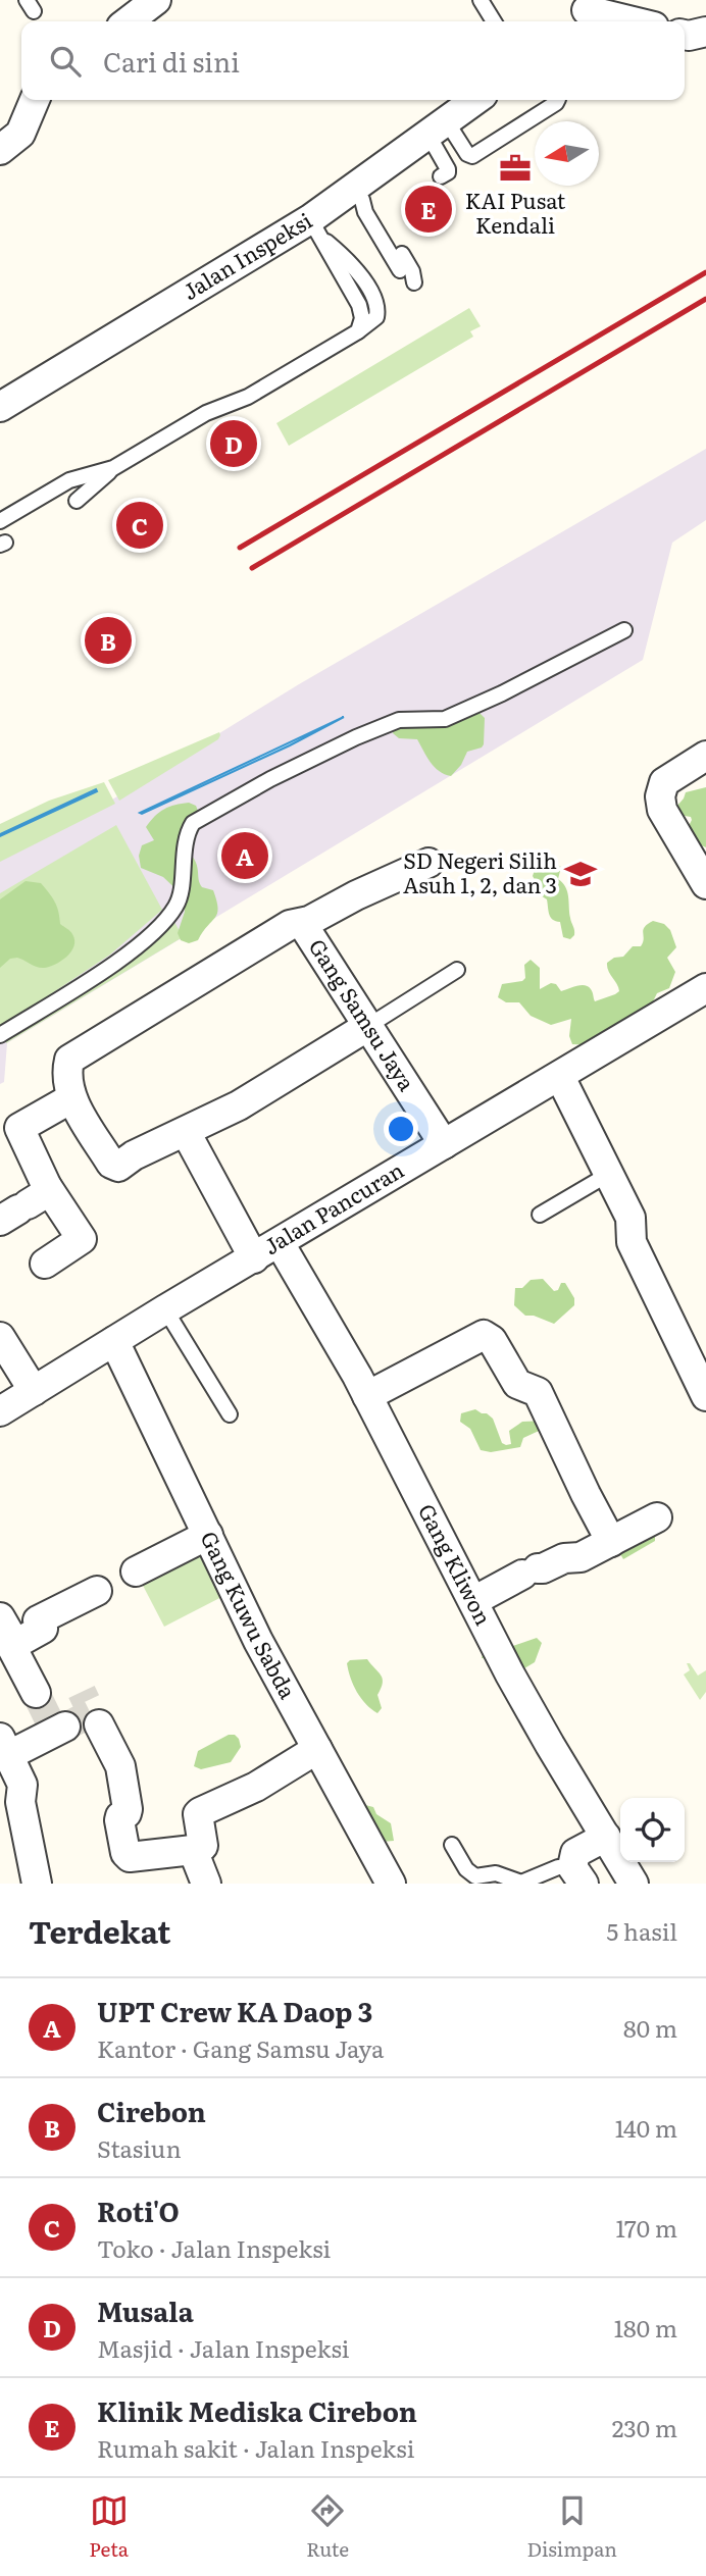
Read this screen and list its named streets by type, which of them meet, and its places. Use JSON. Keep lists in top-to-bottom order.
{
  "streets": {
    "street": [
      "Jalan Inspeksi",
      "Gang Samsu Jaya",
      "Jalan Pancuran",
      "Gang Kliwon",
      "Gang Kuwu Sabda"
    ]
  },
  "crossings": [
    ["Gang Samsu Jaya", "Jalan Pancuran"],
    ["Jalan Pancuran", "Gang Kliwon"],
    ["Jalan Pancuran", "Gang Kuwu Sabda"]
  ],
  "places": {
    "office": ["KAI Pusat Kendali"],
    "school or university": ["SD Negeri Silih Asuh 1, 2, dan 3"]
  },
  "north": "left",
  "page": {
    "search": "Cari di sini",
    "pins": [
      "E",
      "D",
      "C",
      "B",
      "A"
    ],
    "heading": ["Terdekat", "5 hasil"],
    "list": [
      {
        "mark": "A",
        "name": "UPT Crew KA Daop 3",
        "note": "Kantor · Gang Samsu Jaya",
        "value": "80 m"
      },
      {
        "mark": "B",
        "name": "Cirebon",
        "note": "Stasiun",
        "value": "140 m"
      },
      {
        "mark": "C",
        "name": "Roti'O",
        "note": "Toko · Jalan Inspeksi",
        "value": "170 m"
      },
      {
        "mark": "D",
        "name": "Musala",
        "note": "Masjid · Jalan Inspeksi",
        "value": "180 m"
      },
      {
        "mark": "E",
        "name": "Klinik Mediska Cirebon",
        "note": "Rumah sakit · Jalan Inspeksi",
        "value": "230 m"
      }
    ],
    "nav": ["Peta", "Rute", "Disimpan"]
  }
}
